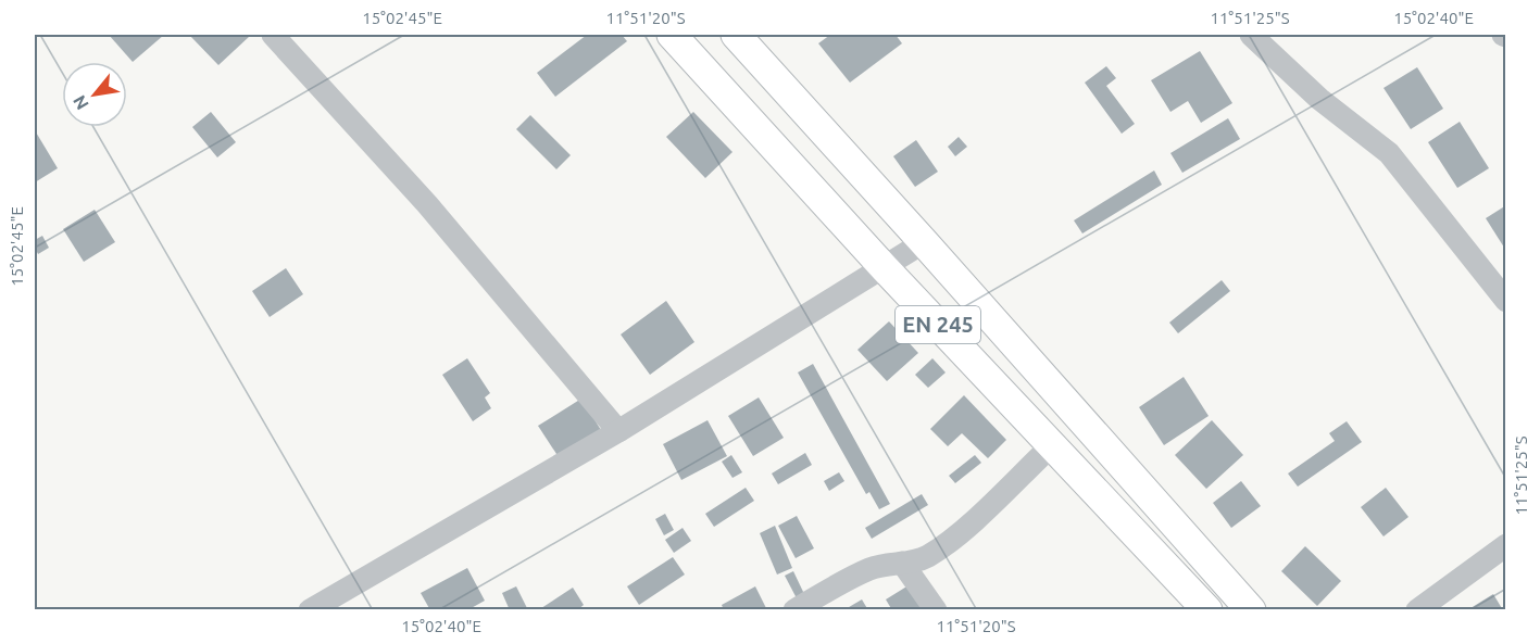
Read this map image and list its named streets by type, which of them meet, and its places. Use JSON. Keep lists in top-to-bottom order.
{
  "streets": {
    "main road": ["EN 245"]
  },
  "north": "bottom left",
  "coordinates": [
    "15°02'45\"E",
    "11°51'20\"S",
    "11°51'25\"S",
    "15°02'40\"E"
  ]
}
